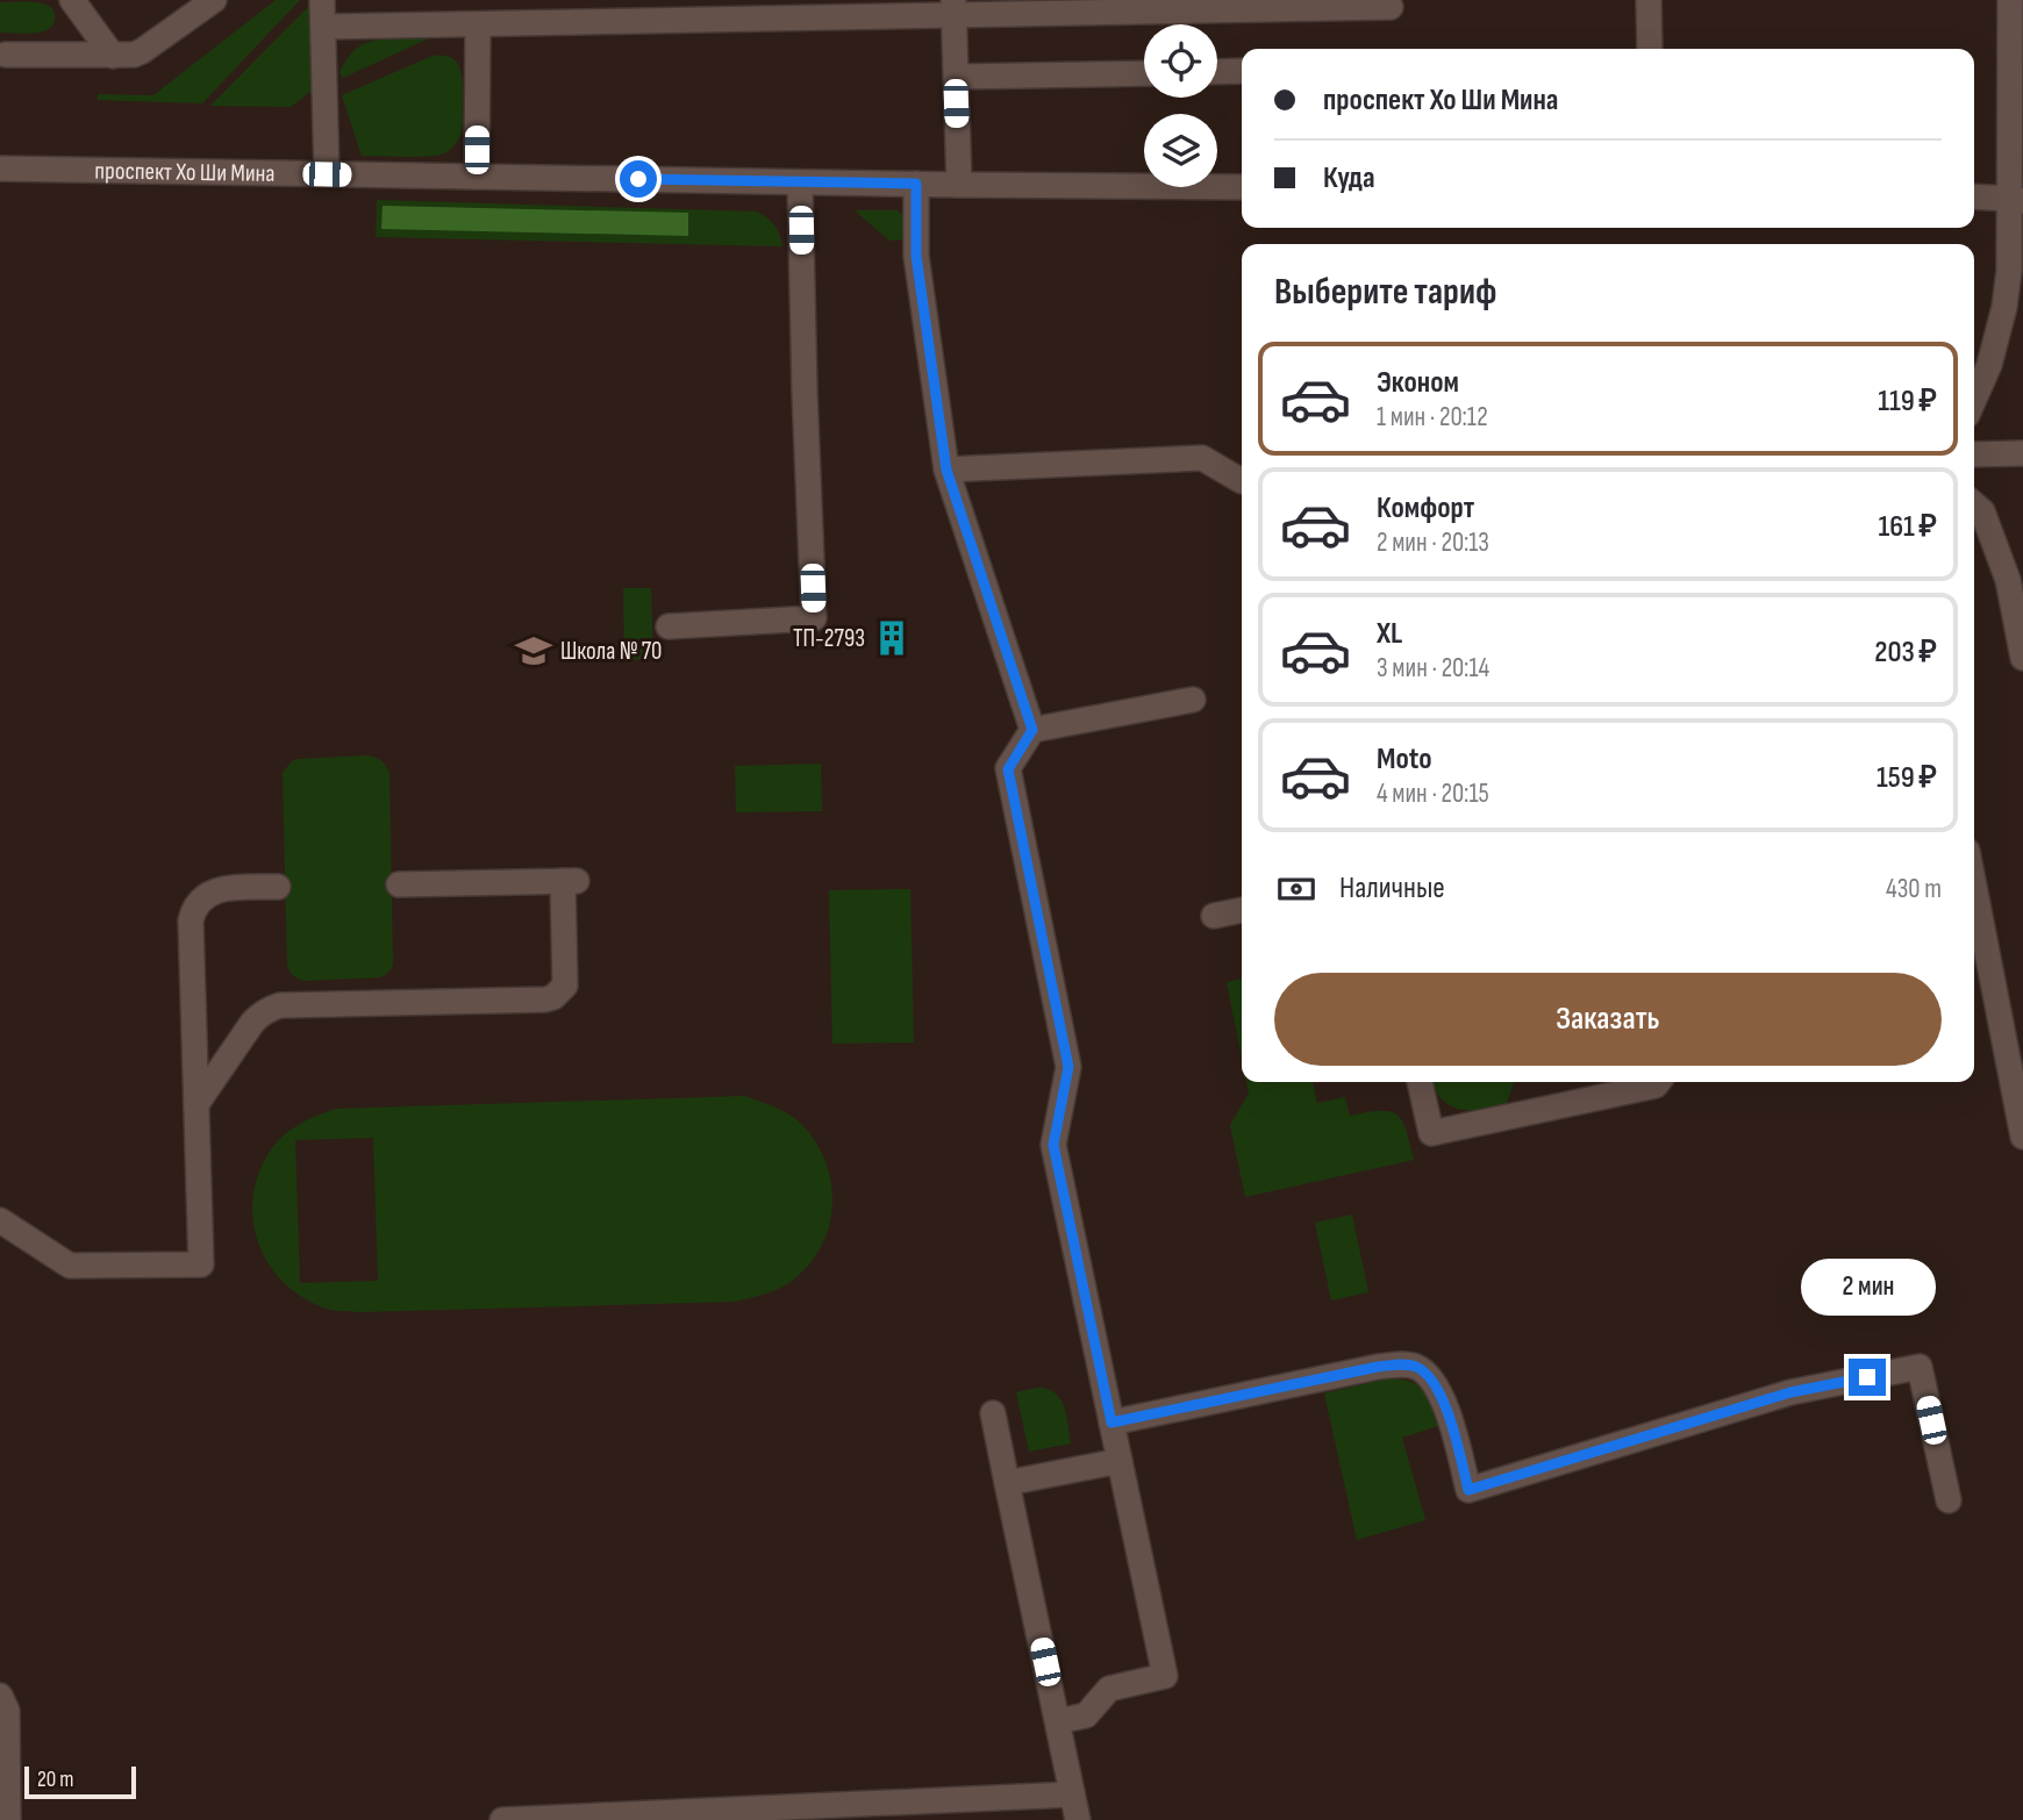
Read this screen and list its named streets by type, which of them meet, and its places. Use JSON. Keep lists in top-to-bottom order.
{
  "streets": {
    "street": ["проспект Хо Ши Мина"]
  },
  "places": {
    "building": ["ТП-2793"],
    "school or university": ["Школа № 70"]
  },
  "scale_bar": "20 m",
  "page": {
    "banner": ["проспект Хо Ши Мина", "Куда"],
    "heading": "Выберите тариф",
    "list": [
      {
        "name": "Эконом",
        "note": "1 мин · 20:12",
        "value": "119 ₽"
      },
      {
        "name": "Комфорт",
        "note": "2 мин · 20:13",
        "value": "161 ₽"
      },
      {
        "name": "XL",
        "note": "3 мин · 20:14",
        "value": "203 ₽"
      },
      {
        "name": "Moto",
        "note": "4 мин · 20:15",
        "value": "159 ₽"
      }
    ],
    "pay": ["Наличные", "430 m"],
    "buttons": "Заказать",
    "bubble": "2 мин",
    "scale": "20 m"
  }
}
